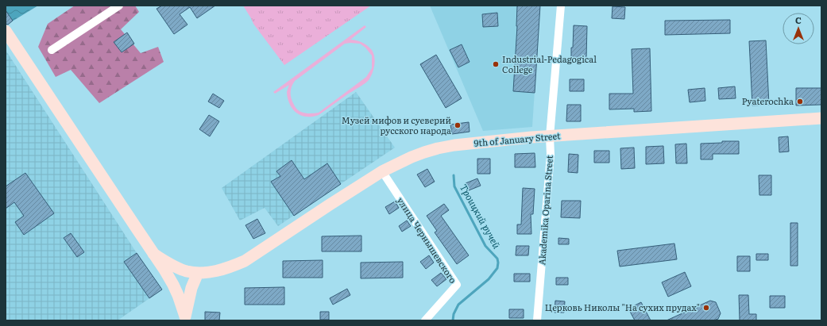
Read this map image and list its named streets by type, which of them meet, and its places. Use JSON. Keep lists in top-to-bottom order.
{
  "streets": {
    "main road": ["9th of January Street"],
    "street": ["Akademika Oparina Street", "улица Чернышевского"]
  },
  "crossings": [
    ["9th of January Street", "Akademika Oparina Street"],
    ["9th of January Street", "улица Чернышевского"]
  ],
  "water": ["Троицкий ручей"],
  "places": [
    "Industrial-Pedagogical College",
    "Pyaterochka",
    "Музей мифов и суеверий русского народа",
    "Церковь Николы \"На сухих прудах\""
  ],
  "north": "top"
}
